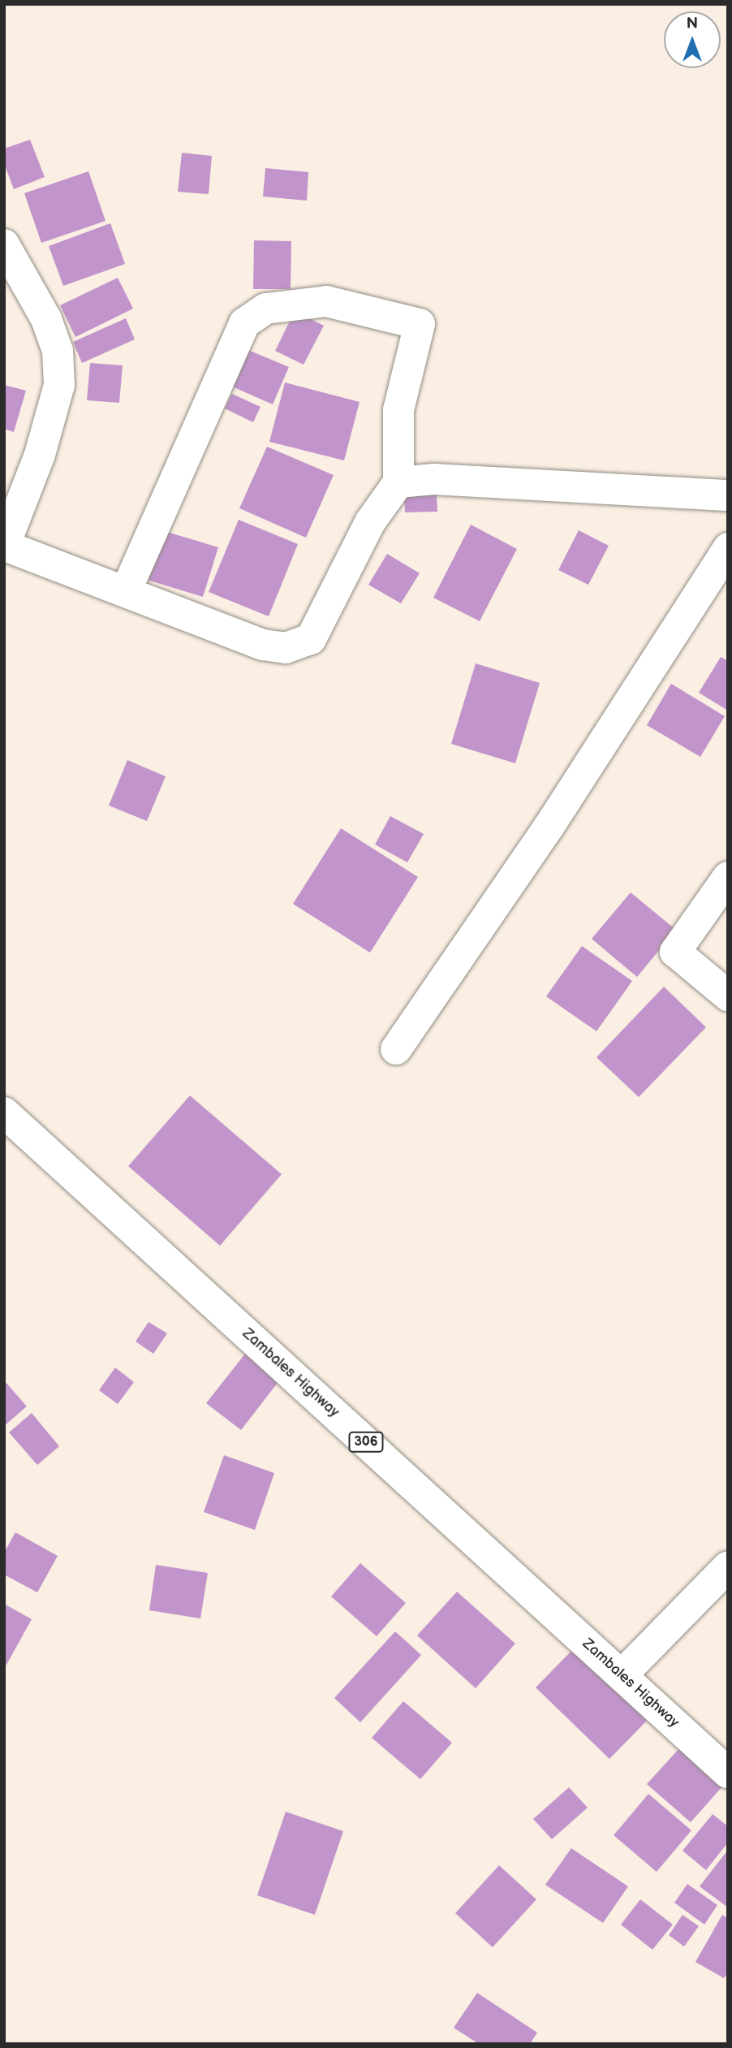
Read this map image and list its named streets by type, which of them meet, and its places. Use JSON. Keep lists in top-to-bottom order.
{
  "streets": {
    "street": ["Zambales Highway", "306"]
  },
  "north": "top"
}
